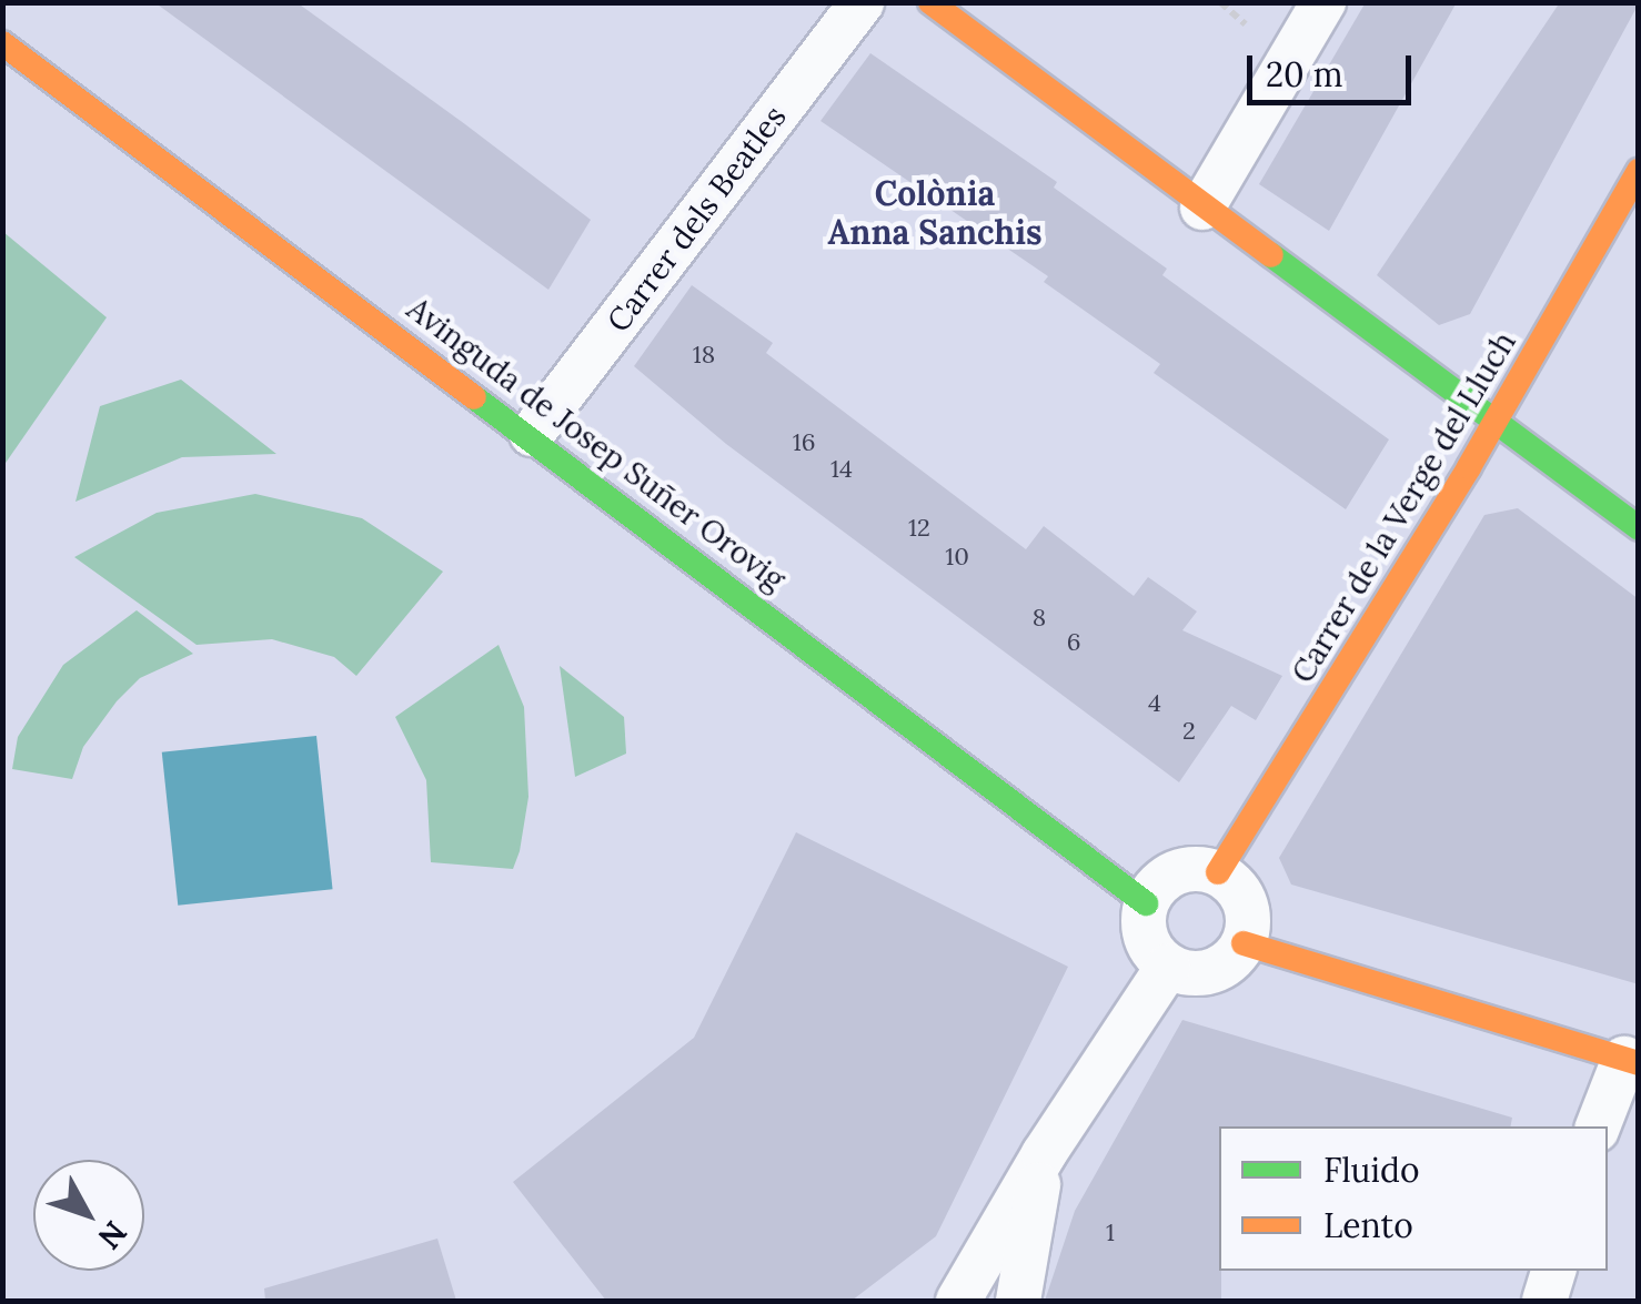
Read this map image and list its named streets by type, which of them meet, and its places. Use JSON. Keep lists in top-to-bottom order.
{
  "streets": {
    "street": ["Carrer dels Beatles", "Avinguda de Josep Suñer Orovig", "Carrer de la Verge del Lluch"]
  },
  "crossings": [
    ["Carrer dels Beatles", "Avinguda de Josep Suñer Orovig"],
    ["Avinguda de Josep Suñer Orovig", "Carrer de la Verge del Lluch"]
  ],
  "districts": ["Colònia Anna Sanchis"],
  "house_numbers": [
    "18",
    "16",
    "14",
    "12",
    "10",
    "8",
    "6",
    "4",
    "2",
    "1"
  ],
  "legend": ["Fluido", "Lento"],
  "scale_bar": "20 m",
  "north": "bottom right"
}
